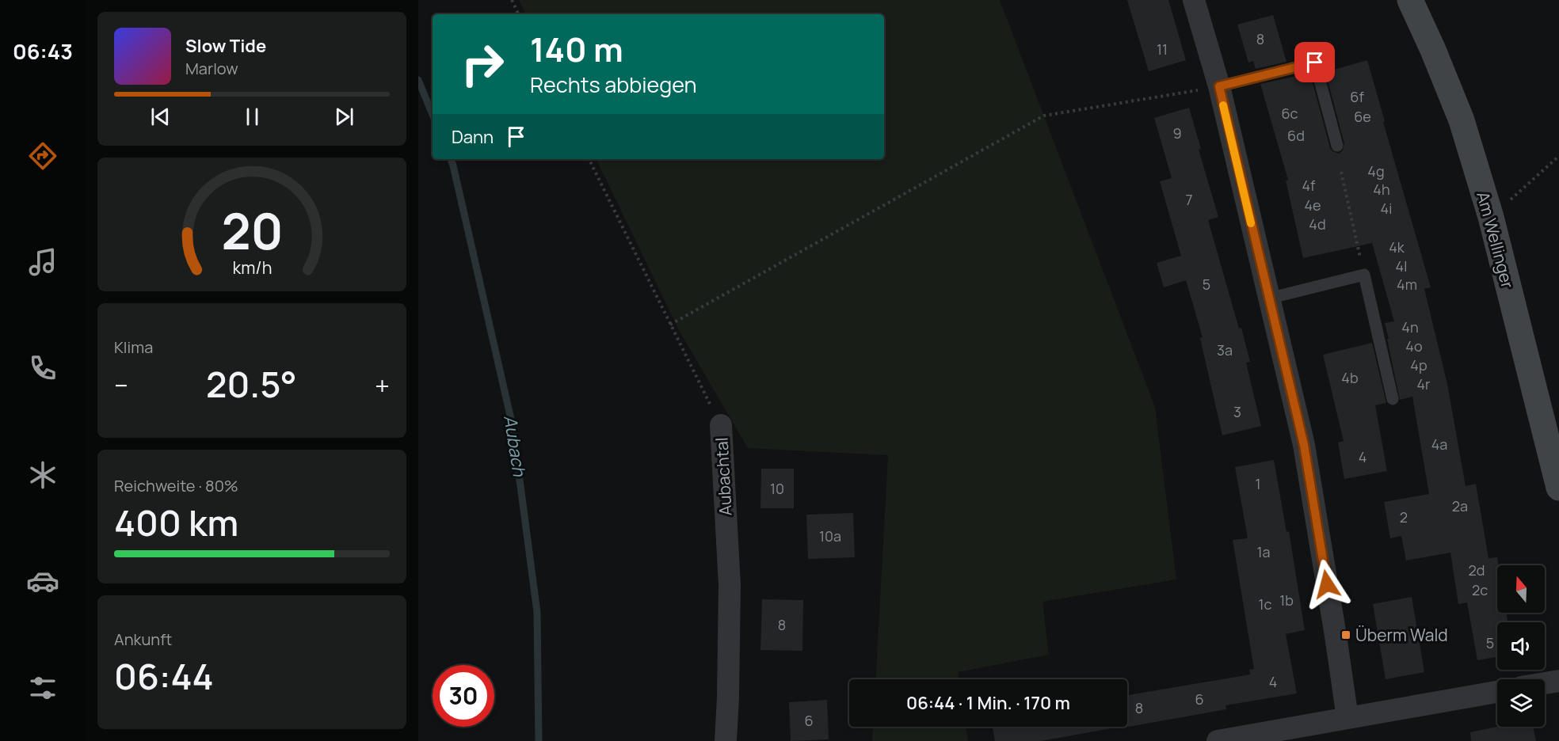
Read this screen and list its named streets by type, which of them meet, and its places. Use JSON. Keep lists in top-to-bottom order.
{
  "streets": {
    "main road": ["Am Wellinger"],
    "street": ["Aubachtal"]
  },
  "water": ["Aubach"],
  "places": {
    "transit": ["Überm Wald"]
  },
  "house_numbers": [
    "8",
    "11",
    "6f",
    "6c",
    "6e",
    "9",
    "6d",
    "4g",
    "4f",
    "4h",
    "7",
    "4e",
    "4i",
    "4d",
    "4k",
    "4l",
    "5",
    "4m",
    "4n",
    "4o",
    "3a",
    "4p",
    "4b",
    "4r",
    "3",
    "4a",
    "4",
    "1",
    "10",
    "2a",
    "2",
    "10a",
    "1a",
    "2d",
    "2c",
    "1b",
    "1c",
    "8",
    "5",
    "4",
    "6",
    "8",
    "6"
  ],
  "north": "top",
  "page": {
    "tabs": "06:43",
    "turn": ["140 m", "Rechts abbiegen"],
    "song": ["Slow Tide", "Marlow"],
    "then": "Dann",
    "tile": [
      "Klima",
      ["Reichweite · 80%", "400 km"],
      ["Ankunft", "06:44"]
    ],
    "heat": ["−", "20.5°", "+"],
    "limit": "30",
    "trip": "06:44 · 1 Min. · 170 m",
    "gauge": ["20", "km/h"]
  }
}
